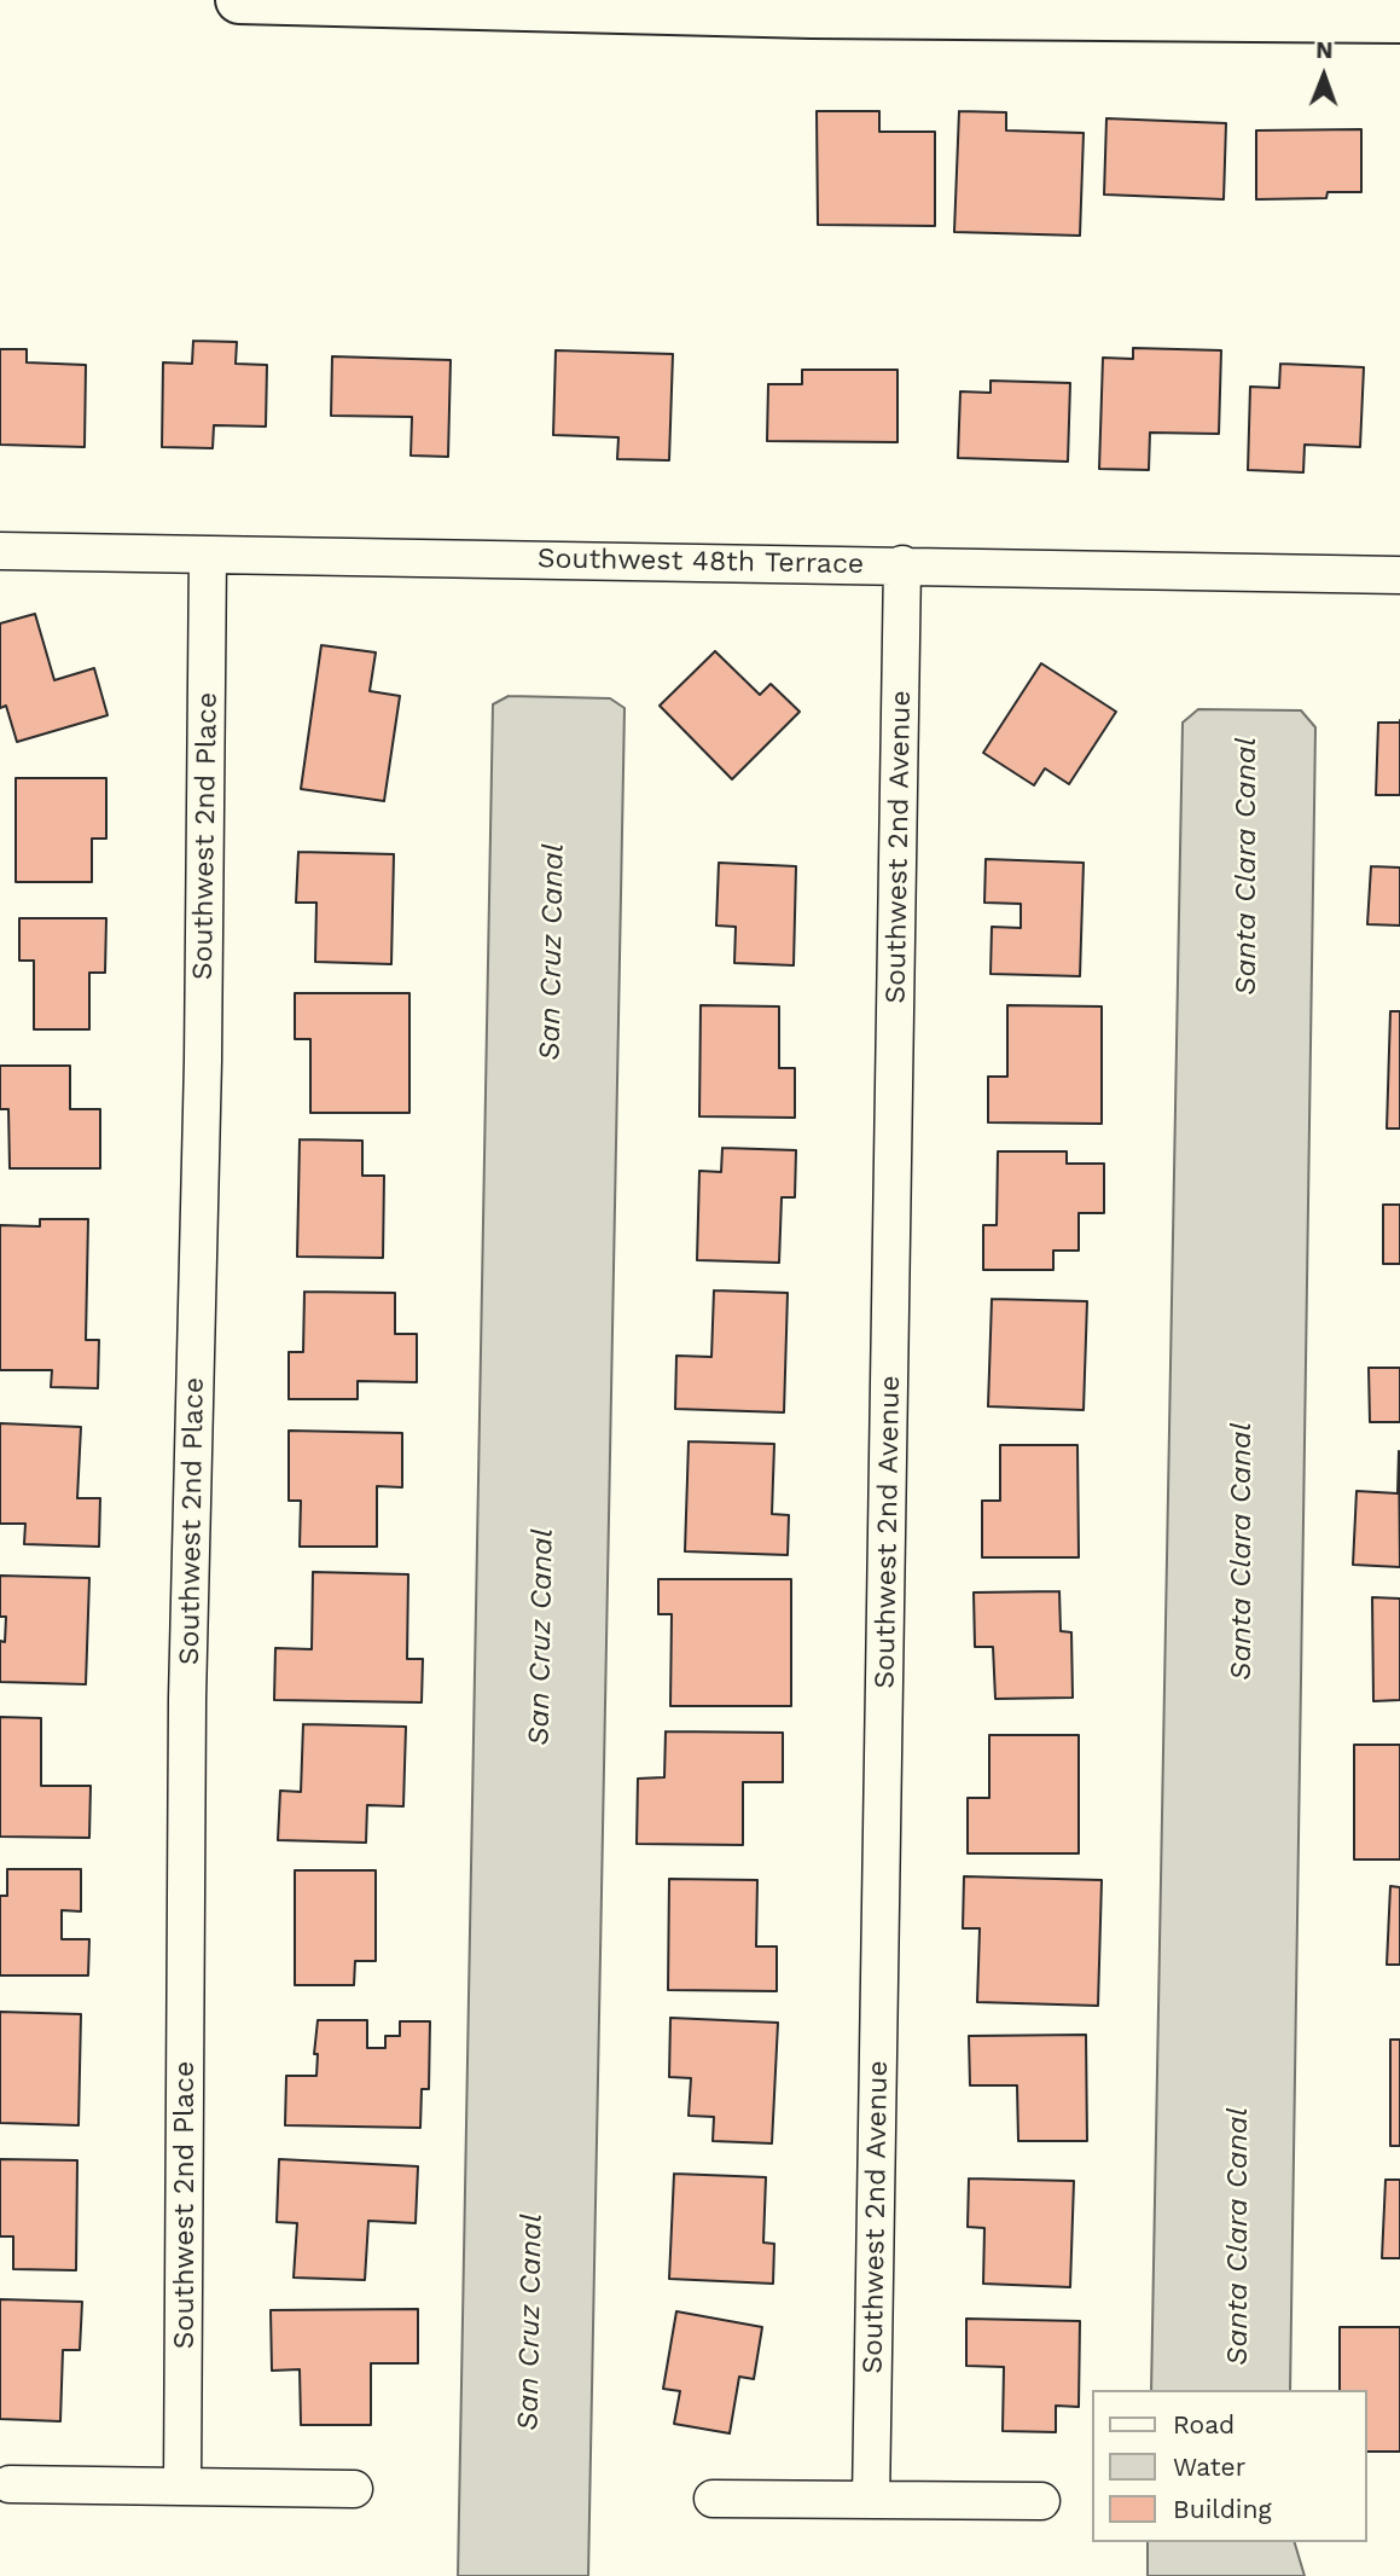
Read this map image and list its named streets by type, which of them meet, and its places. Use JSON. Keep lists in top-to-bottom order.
{
  "streets": {
    "street": ["Southwest 48th Terrace", "Southwest 2nd Place", "Southwest 2nd Avenue"]
  },
  "crossings": [
    ["Southwest 48th Terrace", "Southwest 2nd Place"],
    ["Southwest 48th Terrace", "Southwest 2nd Avenue"]
  ],
  "water": ["Santa Clara Canal", "San Cruz Canal"],
  "legend": ["Road", "Water", "Building"],
  "north": "top"
}
